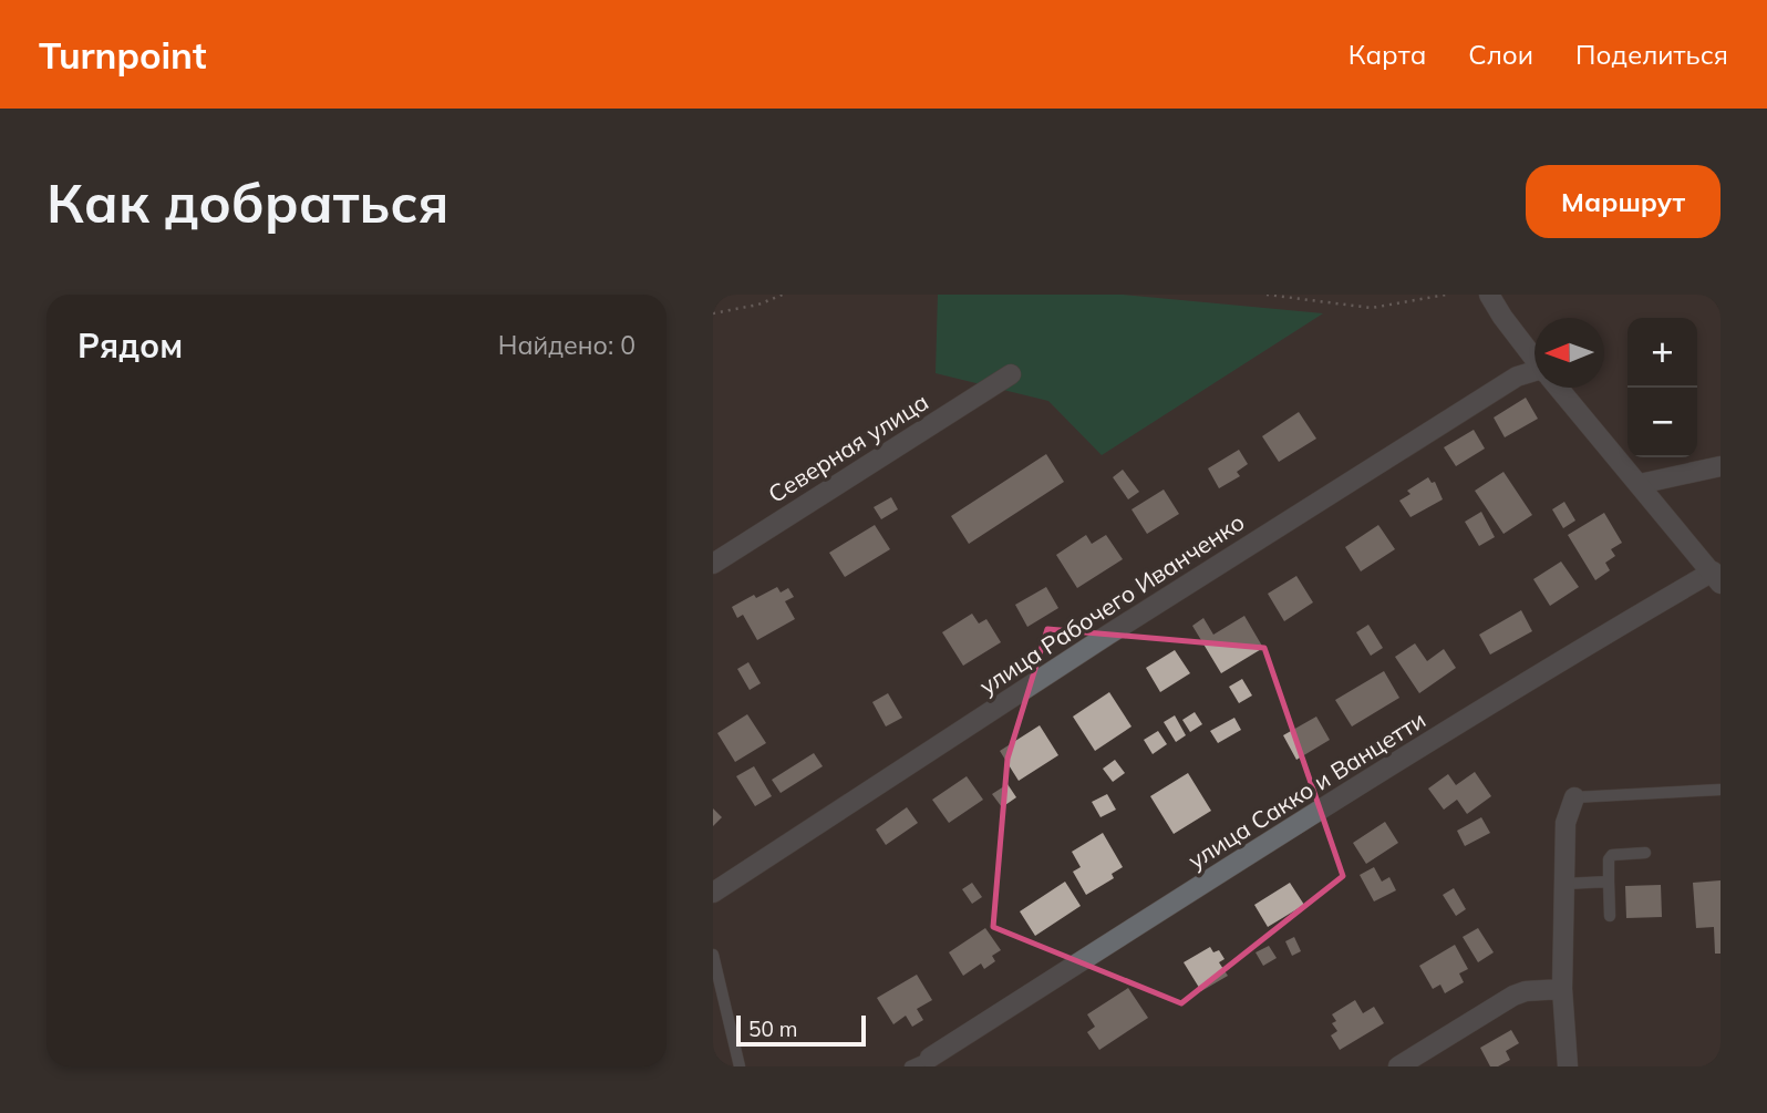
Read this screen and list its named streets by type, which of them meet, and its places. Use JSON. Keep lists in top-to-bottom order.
{
  "streets": {
    "street": ["Северная улица", "улица Рабочего Иванченко", "улица Сакко и Ванцетти"]
  },
  "scale_bar": "50 m",
  "north": "left",
  "page": {
    "header": "Turnpoint",
    "nav": ["Карта", "Слои", "Поделиться"],
    "buttons": "Маршрут",
    "title": "Как добраться",
    "heading": ["Рядом", "Найдено: 0"],
    "map_buttons": ["+", "−"],
    "scale": "50 m"
  }
}
